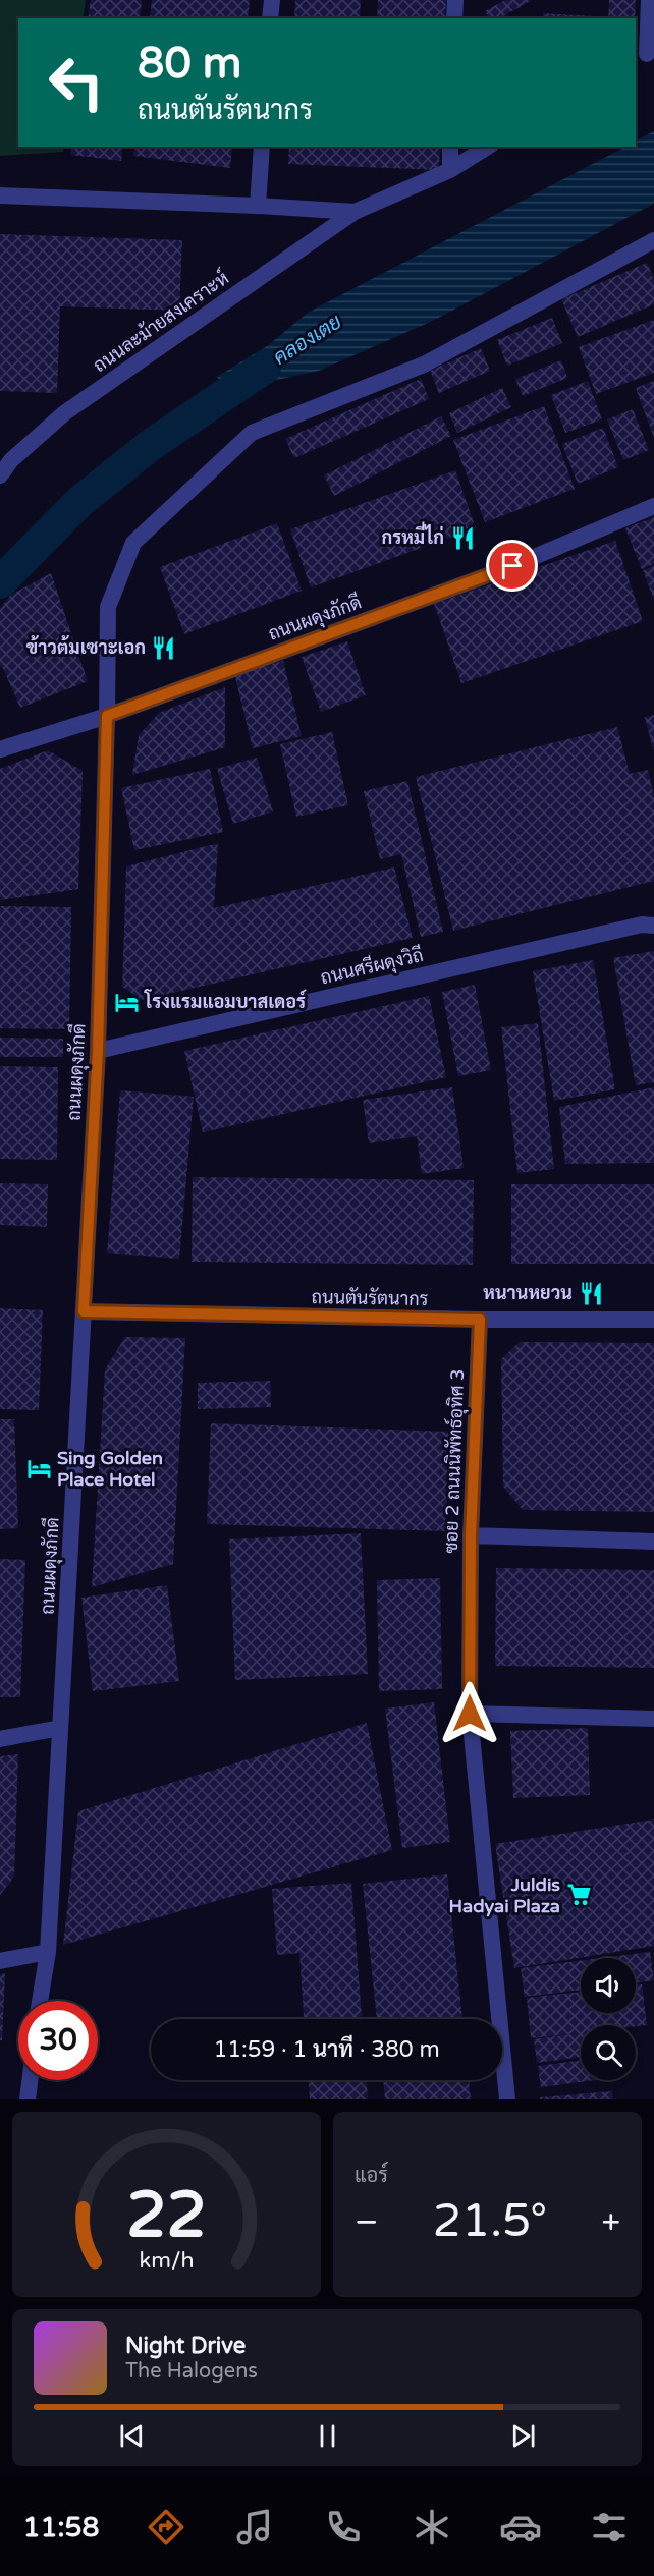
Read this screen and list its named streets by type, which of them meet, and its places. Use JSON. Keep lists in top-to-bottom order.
{
  "streets": {
    "street": [
      "ถนนละม้ายสงเคราะห์",
      "ถนนผดุงภักดี",
      "ถนนศรีผดุงวิถี",
      "ถนนตันรัตนากร",
      "ซอย 2 ถนนนิพัทธ์อุทิศ 3"
    ]
  },
  "crossings": [
    ["ถนนผดุงภักดี", "ถนนศรีผดุงวิถี"],
    ["ถนนผดุงภักดี", "ถนนตันรัตนากร"],
    ["ถนนตันรัตนากร", "ซอย 2 ถนนนิพัทธ์อุทิศ 3"]
  ],
  "water": ["คลองเตย"],
  "places": {
    "restaurant": ["กรหมี่ไก่", "ข้าวต้มเซาะเอก", "หนานหยวน"],
    "hotel": ["โรงแรมแอมบาสเดอร์", "Sing Golden Place Hotel"],
    "supermarket": ["Juldis Hadyai Plaza"]
  },
  "page": {
    "turn": ["80 m", "ถนนตันรัตนากร"],
    "limit": "30",
    "trip": "11:59 · 1 นาที · 380 m",
    "tile": "แอร์",
    "heat": ["−", "21.5°", "+"],
    "song": ["Night Drive", "The Halogens"],
    "tabs": "11:58",
    "gauge": ["22", "km/h"]
  }
}
